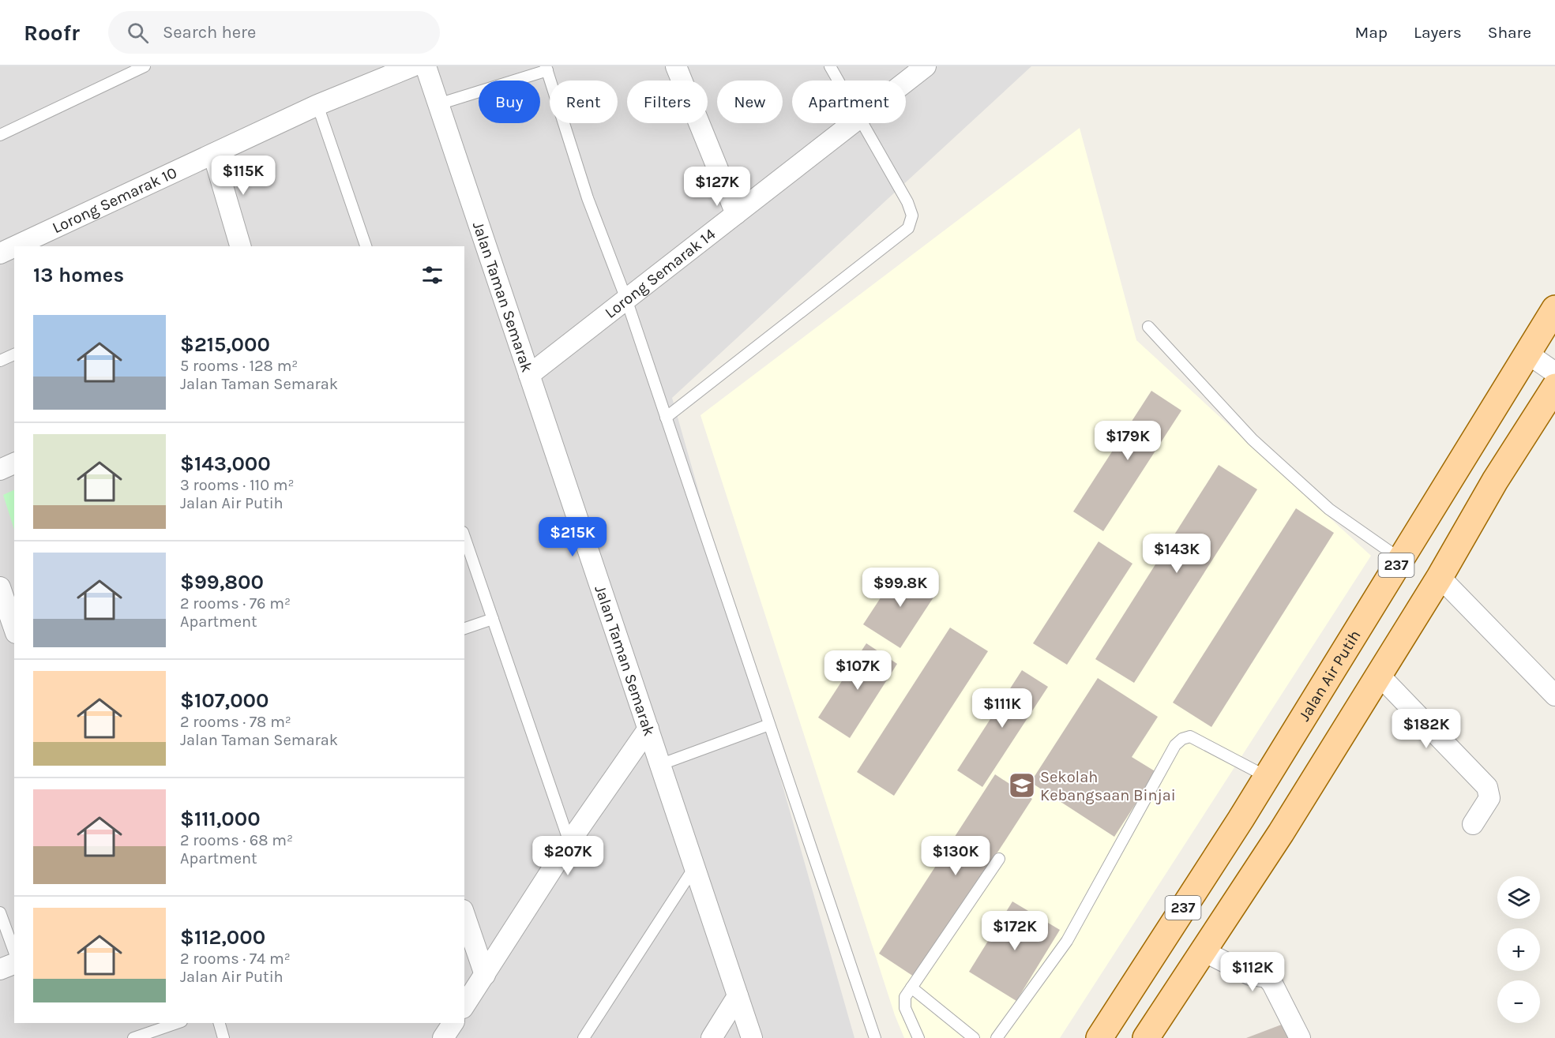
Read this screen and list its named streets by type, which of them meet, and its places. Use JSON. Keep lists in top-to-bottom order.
{
  "streets": {
    "main road": ["237", "Jalan Air Putih"],
    "street": ["Lorong Semarak 10", "Lorong Semarak 14", "Jalan Taman Semarak"]
  },
  "crossings": [
    ["Lorong Semarak 14", "Jalan Taman Semarak"]
  ],
  "places": {
    "school or university": ["Sekolah Kebangsaan Binjai"]
  },
  "page": {
    "header": "Roofr",
    "search": "Search here",
    "nav": ["Map", "Layers", "Share"],
    "chip": [
      "Buy",
      "Rent",
      "Filters",
      "New",
      "Apartment"
    ],
    "price": [
      "$115K",
      "$127K",
      "$179K",
      "$215K",
      "$143K",
      "$99.8K",
      "$107K",
      "$111K",
      "$182K",
      "$207K",
      "$130K",
      "$172K",
      "$112K"
    ],
    "heading": "13 homes",
    "list": [
      {
        "name": "$215,000",
        "note": "5 rooms · 128 m² · Jalan Taman Semarak"
      },
      {
        "name": "$143,000",
        "note": "3 rooms · 110 m² · Jalan Air Putih"
      },
      {
        "name": "$99,800",
        "note": "2 rooms · 76 m² · Apartment"
      },
      {
        "name": "$107,000",
        "note": "2 rooms · 78 m² · Jalan Taman Semarak"
      },
      {
        "name": "$111,000",
        "note": "2 rooms · 68 m² · Apartment"
      },
      {
        "name": "$112,000",
        "note": "2 rooms · 74 m² · Jalan Air Putih"
      }
    ],
    "map_buttons": ["+", "−"]
  }
}
